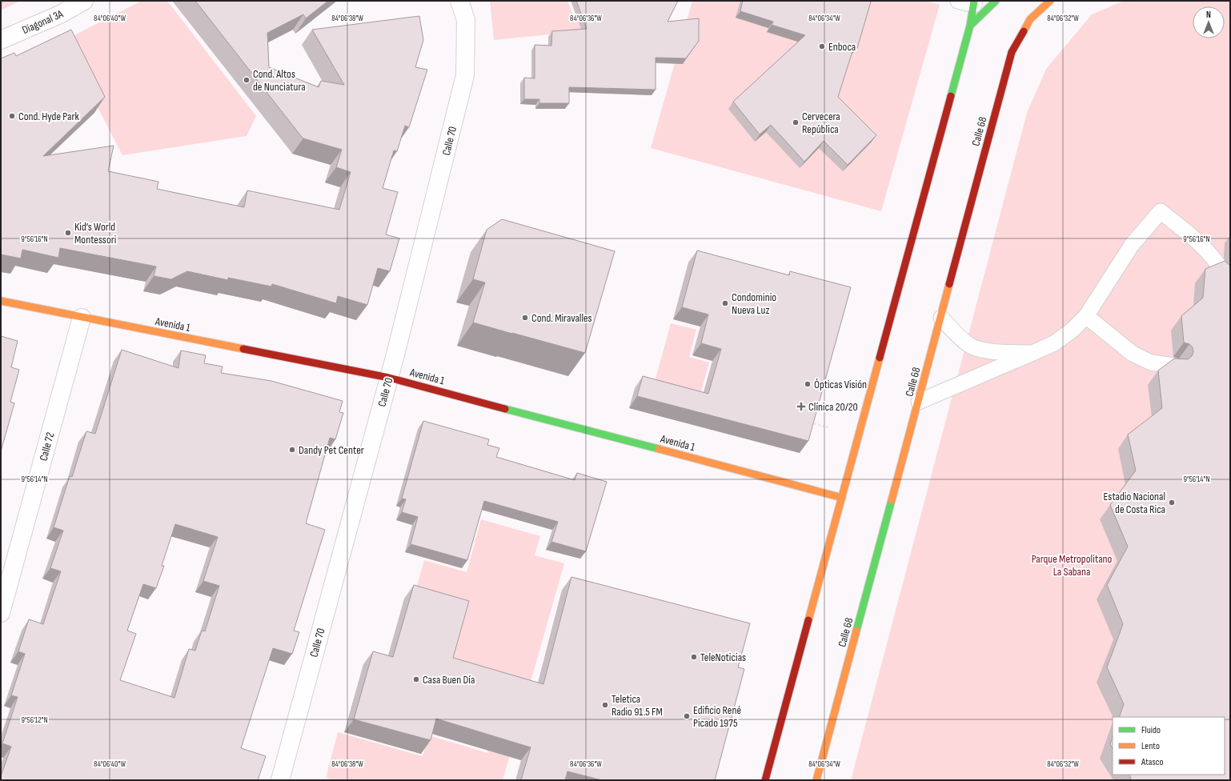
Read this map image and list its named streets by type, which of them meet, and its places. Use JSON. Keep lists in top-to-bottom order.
{
  "streets": {
    "main road": ["Calle 68", "Avenida 1"],
    "street": ["Diagonal 3A", "Calle 70", "Calle 72"]
  },
  "crossings": [
    ["Calle 70", "Avenida 1"],
    ["Avenida 1", "Calle 72"]
  ],
  "parks": ["Parque Metropolitano La Sabana"],
  "places": {
    "other": [
      "Enboca",
      "Cond. Altos de Nunciatura",
      "Cond. Hyde Park",
      "Cervecera República",
      "Kid’s World Montessori",
      "Condominio Nueva Luz",
      "Cond. Miravalles",
      "Ópticas Visión",
      "Dandy Pet Center",
      "Estadio Nacional de Costa Rica",
      "TeleNoticias",
      "Casa Buen Día",
      "Teletica Radio 91.5 FM",
      "Edificio René Picado 1975"
    ],
    "health": ["Clínica 20/20"]
  },
  "legend": ["Fluido", "Lento", "Atasco"],
  "north": "top",
  "coordinates": [
    "84°06'40\"W",
    "84°06'38\"W",
    "84°06'36\"W",
    "84°06'34\"W",
    "84°06'32\"W",
    "9°56'16\"N",
    "9°56'14\"N",
    "9°56'12\"N"
  ]
}
